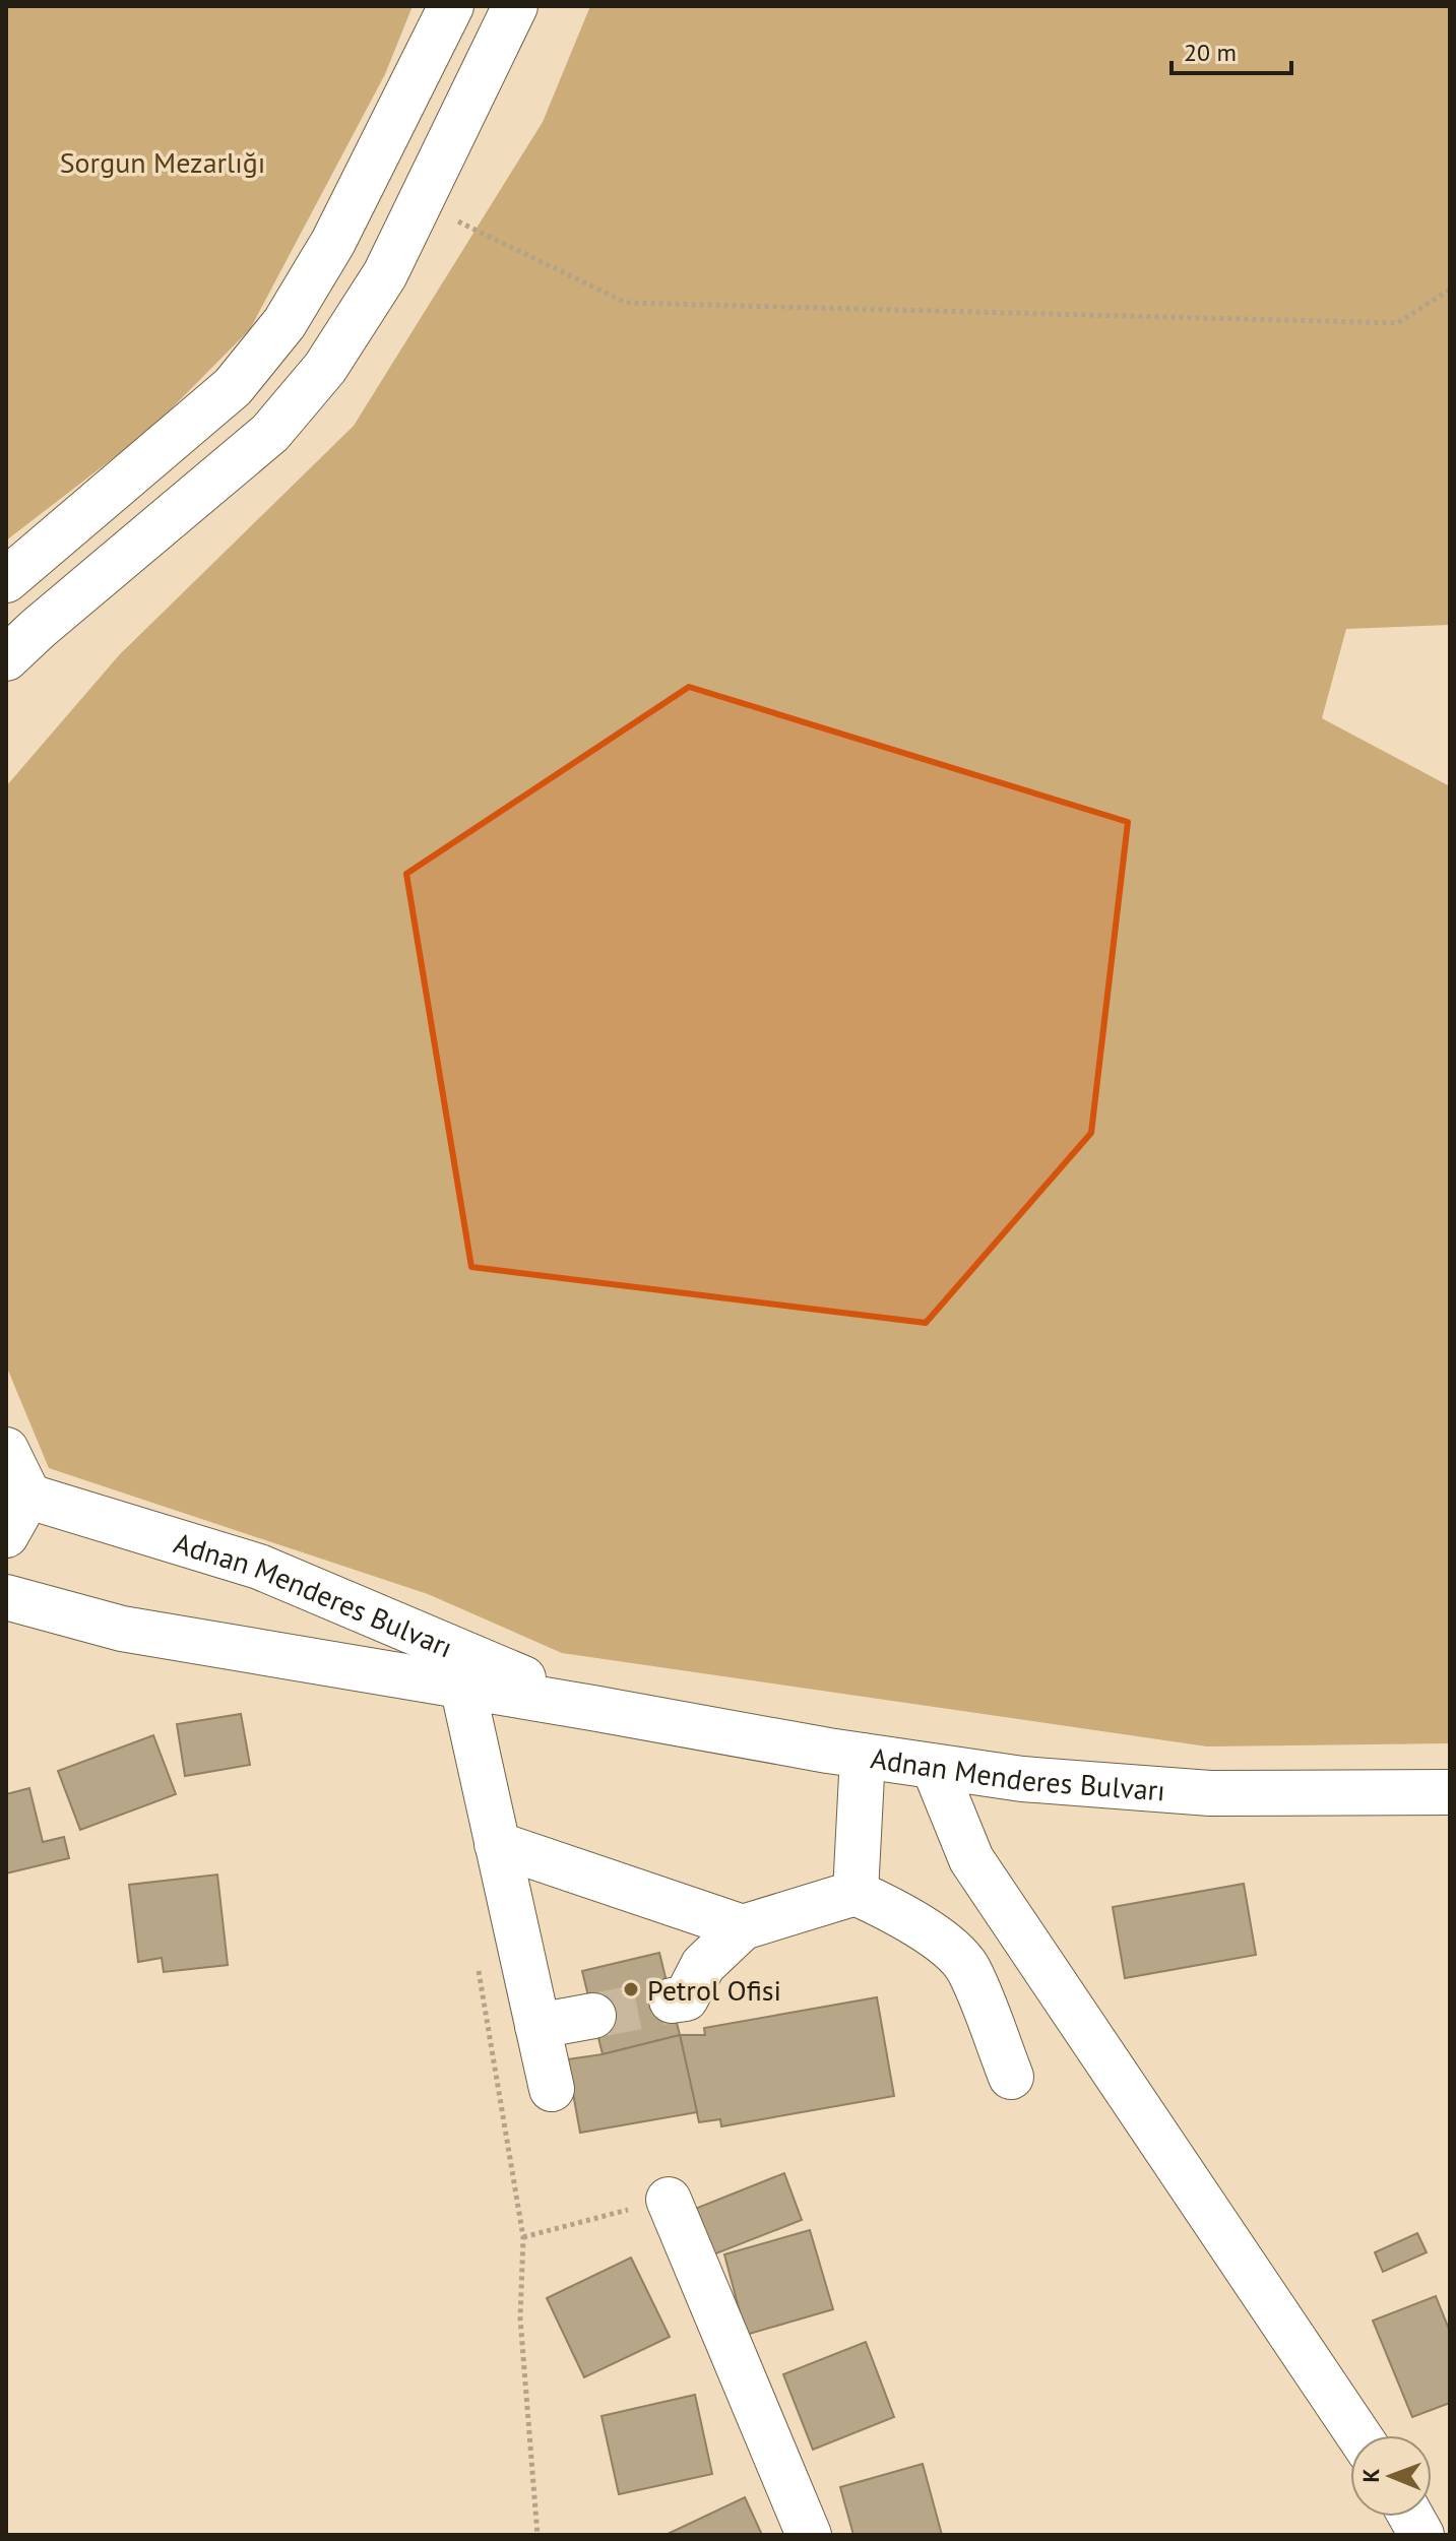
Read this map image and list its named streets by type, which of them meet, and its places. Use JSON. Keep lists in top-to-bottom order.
{
  "streets": {
    "main road": ["Adnan Menderes Bulvarı"]
  },
  "parks": ["Sorgun Mezarlığı"],
  "places": ["Petrol Ofisi"],
  "scale_bar": "20 m",
  "north": "left"
}
